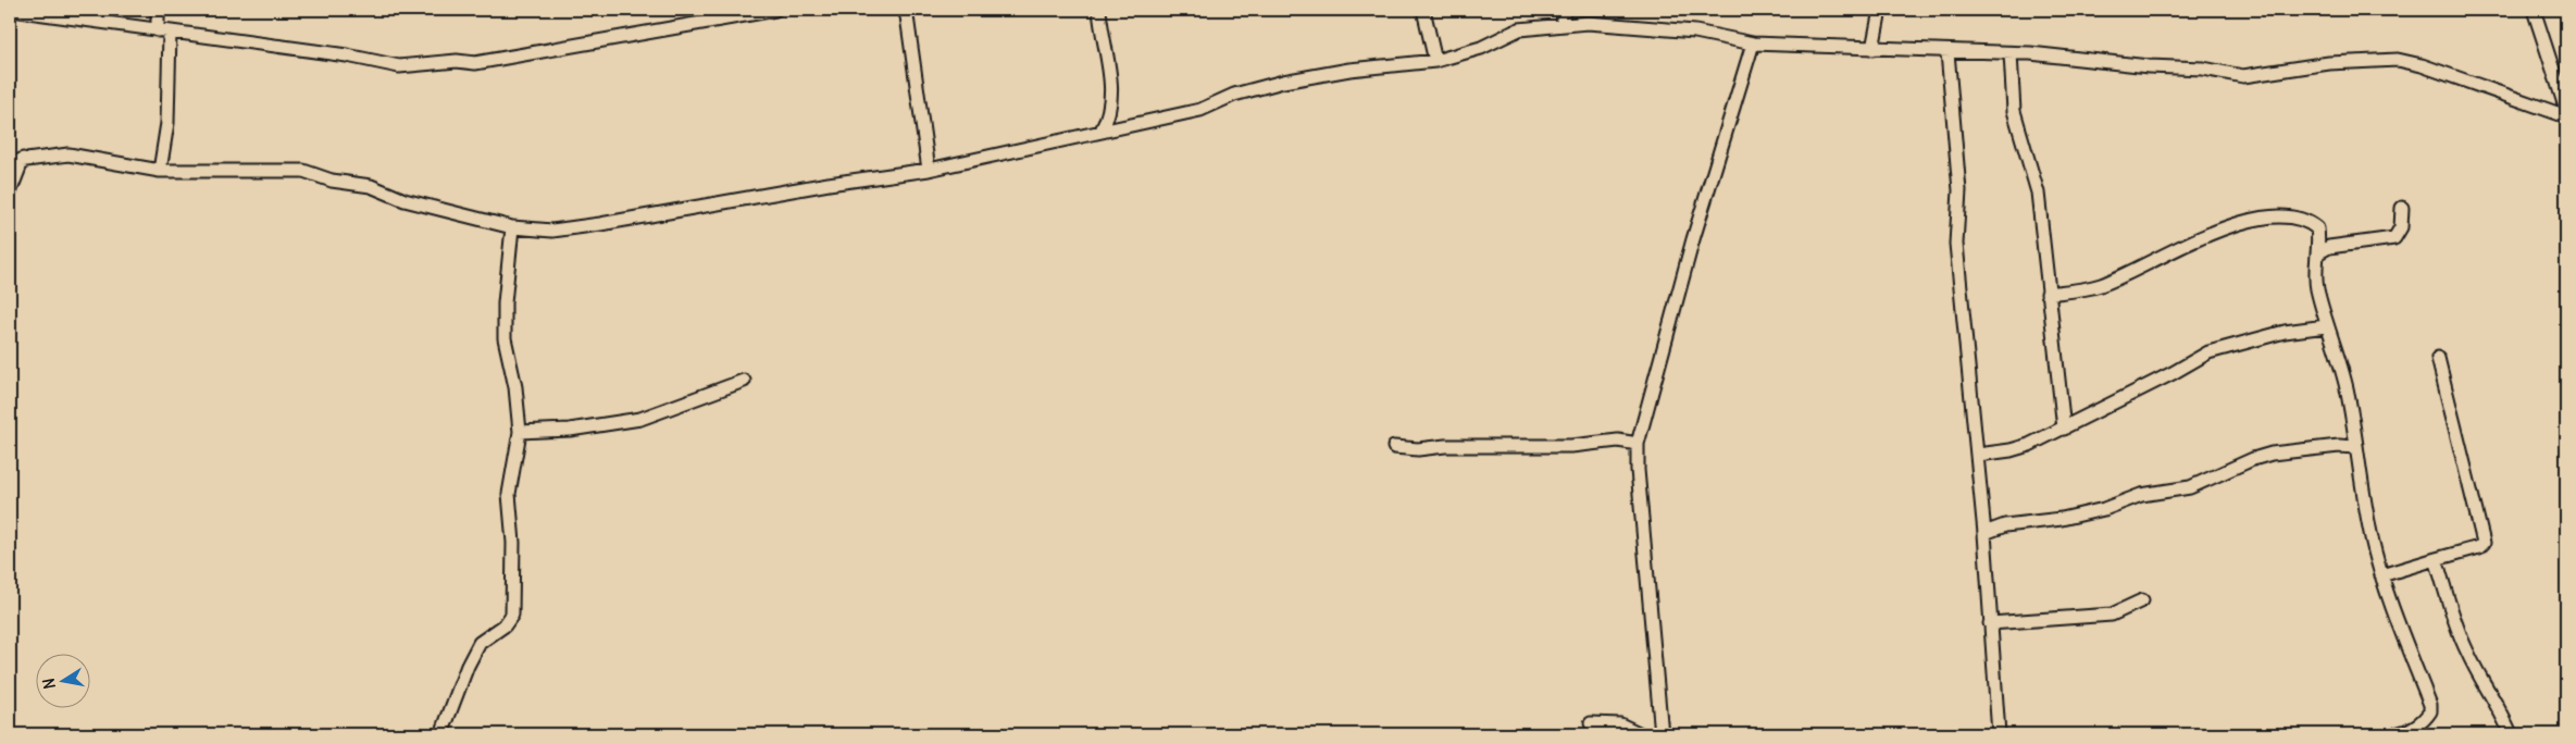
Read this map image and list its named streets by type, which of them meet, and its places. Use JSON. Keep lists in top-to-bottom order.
{
  "north": "left"
}
